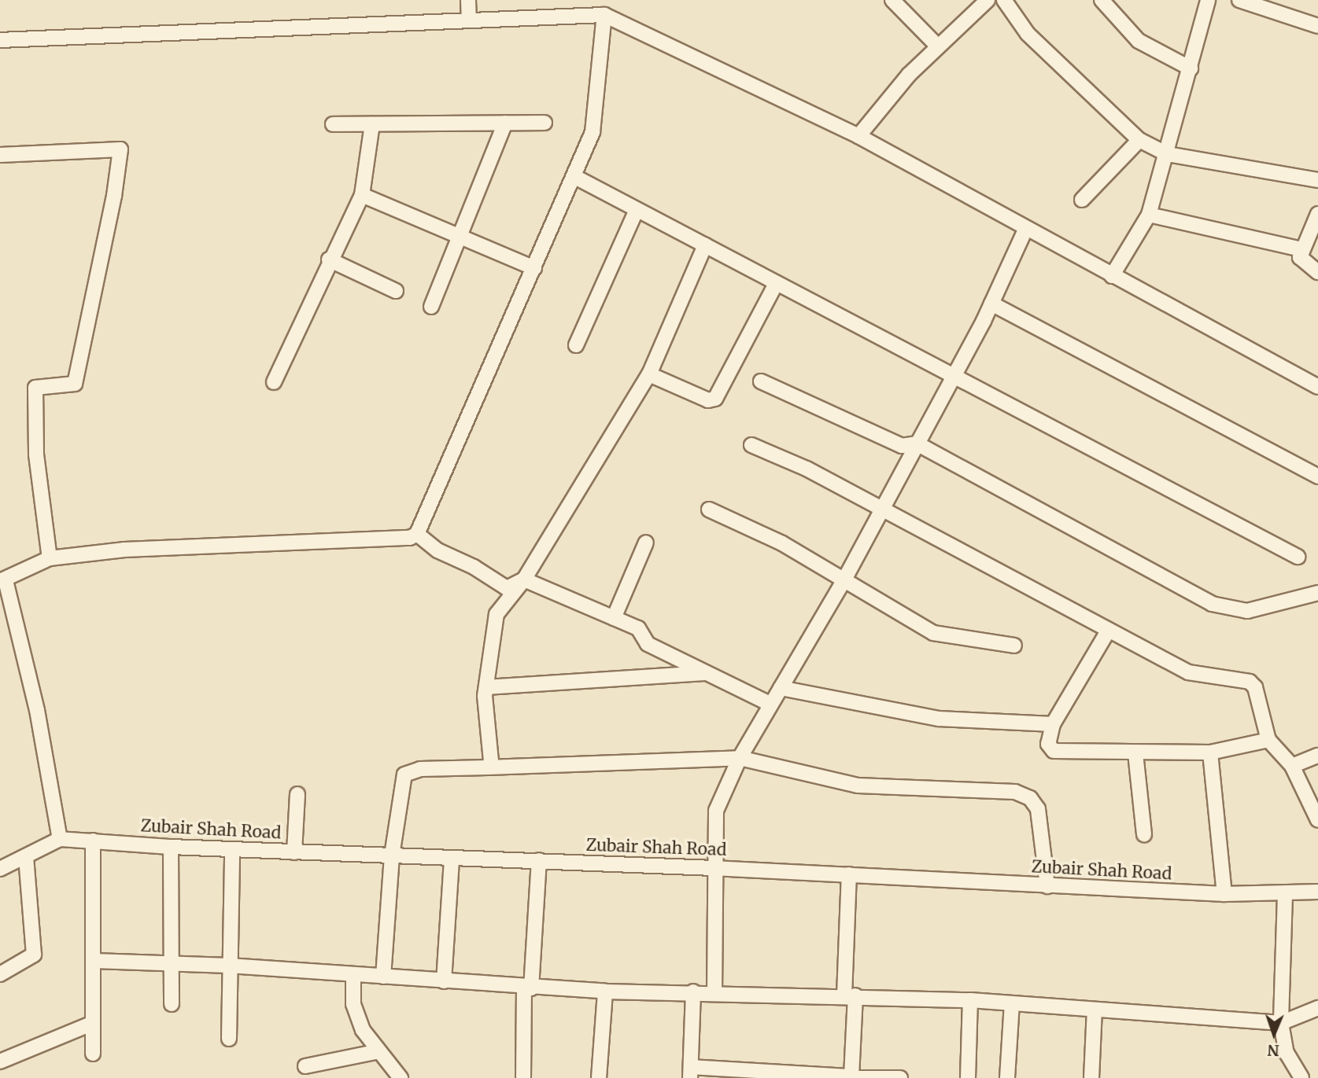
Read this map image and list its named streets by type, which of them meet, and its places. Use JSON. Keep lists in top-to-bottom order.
{
  "streets": {
    "street": ["Zubair Shah Road"]
  },
  "north": "bottom"
}
